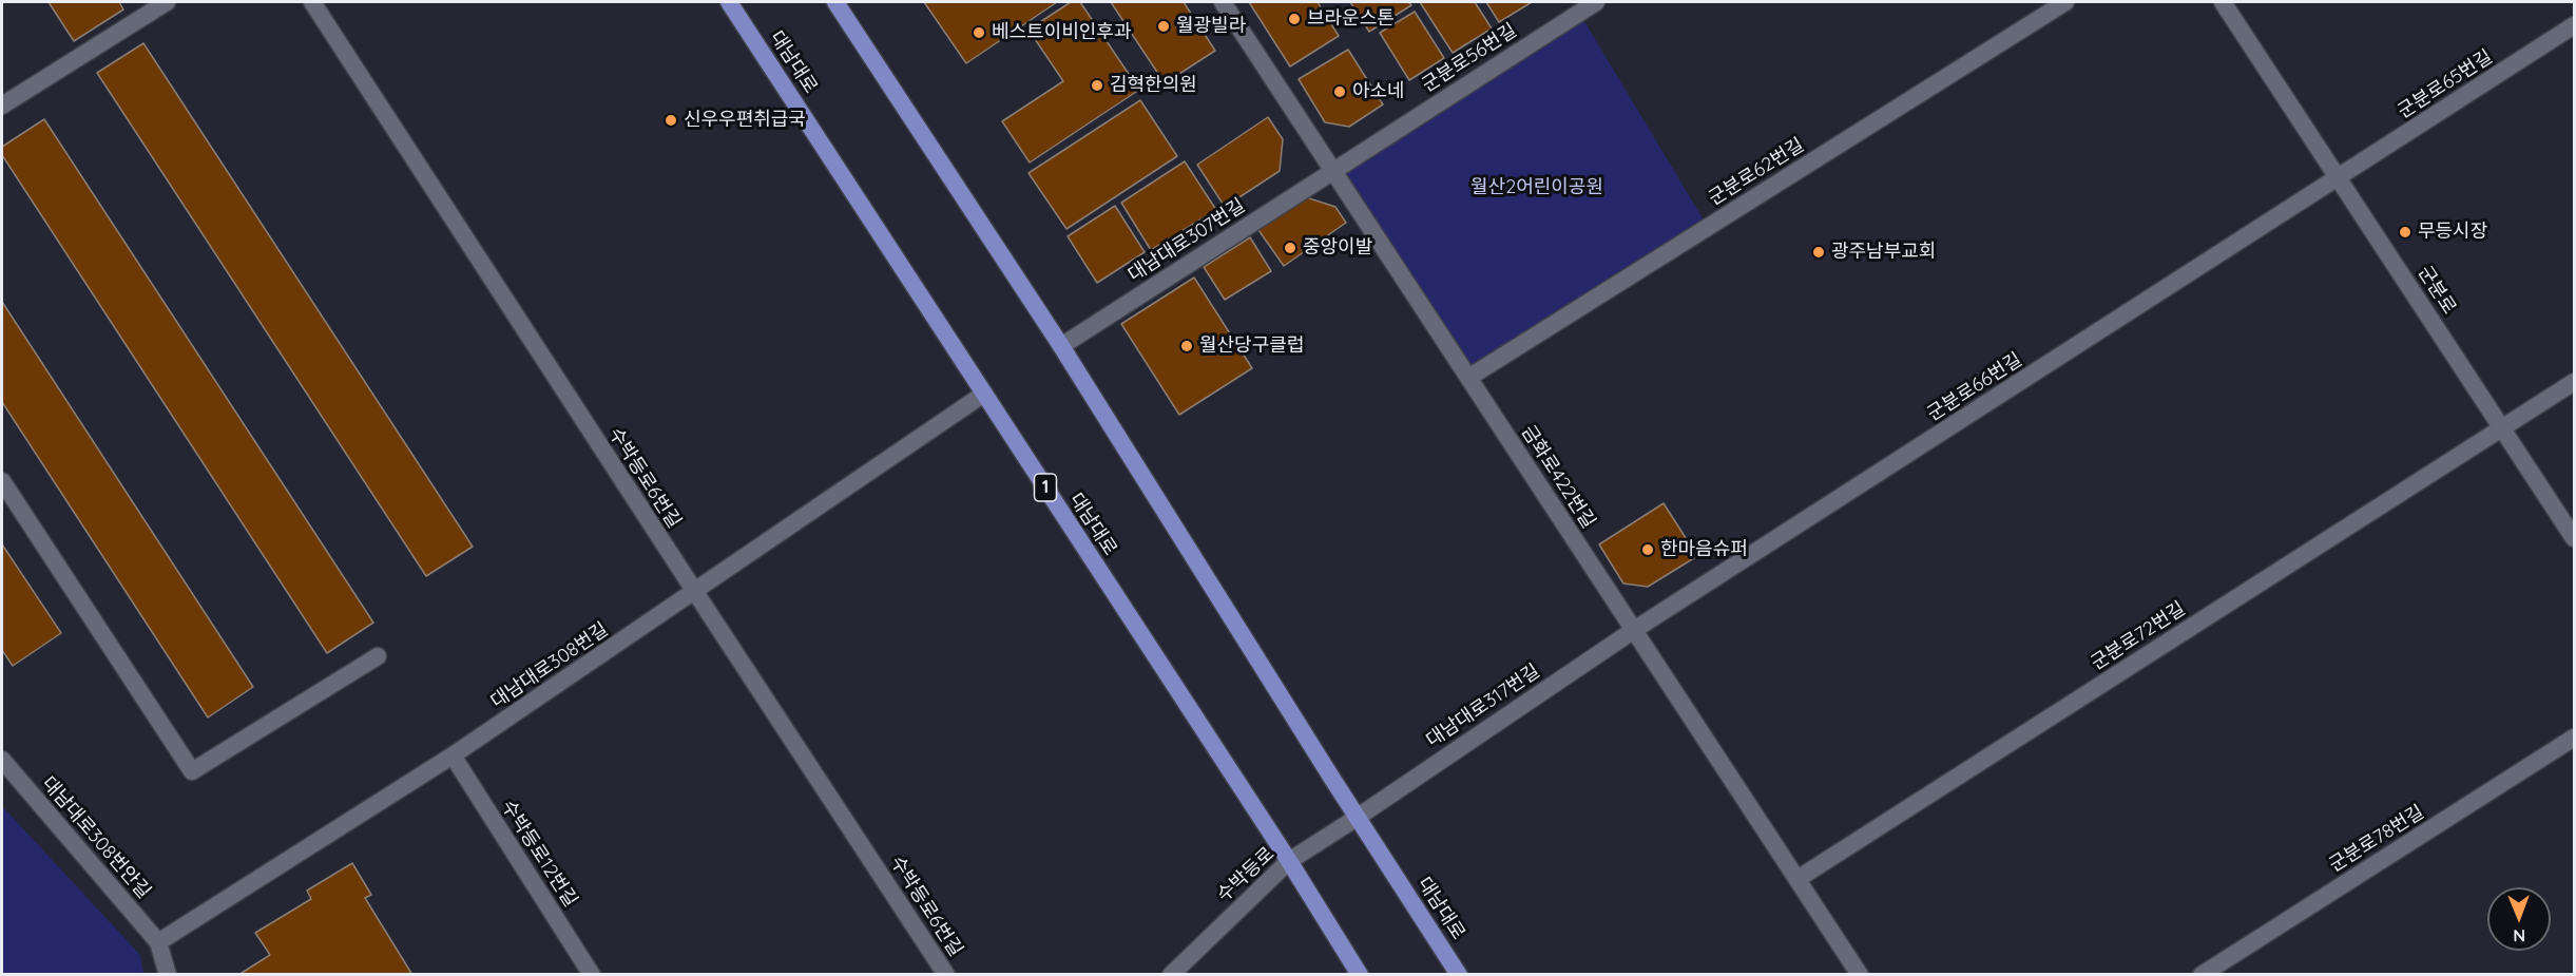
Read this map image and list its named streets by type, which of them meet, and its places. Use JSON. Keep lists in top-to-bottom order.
{
  "streets": {
    "main road": ["대남대로", "1"],
    "street": [
      "군분로56번길",
      "군분로65번길",
      "군분로62번길",
      "대남대로307번길",
      "군분로",
      "군분로66번길",
      "금화로422번길",
      "수박등로6번길",
      "군분로72번길",
      "대남대로308번길",
      "대남대로317번길",
      "대남대로308번안길",
      "군분로78번길",
      "수박등로12번길",
      "수박등로"
    ]
  },
  "crossings": [
    ["군분로56번길", "대남대로307번길"],
    ["군분로56번길", "금화로422번길"],
    ["대남대로", "대남대로307번길"],
    ["대남대로", "대남대로308번길"],
    ["대남대로", "대남대로317번길"],
    ["대남대로", "수박등로"],
    ["군분로65번길", "군분로"],
    ["군분로65번길", "군분로66번길"],
    ["군분로62번길", "금화로422번길"],
    ["대남대로307번길", "금화로422번길"],
    ["군분로", "군분로66번길"],
    ["군분로", "군분로72번길"],
    ["군분로66번길", "금화로422번길"],
    ["군분로66번길", "대남대로317번길"],
    ["금화로422번길", "군분로72번길"],
    ["금화로422번길", "대남대로317번길"],
    ["수박등로6번길", "대남대로308번길"],
    ["대남대로308번길", "대남대로308번안길"],
    ["대남대로308번길", "수박등로12번길"],
    ["대남대로317번길", "수박등로"]
  ],
  "parks": ["월산2어린이공원"],
  "places": [
    "브라운스톤",
    "월광빌라",
    "베스트이비인후과",
    "김혁한의원",
    "아소네",
    "신우우편취급국",
    "무등시장",
    "중앙이발",
    "광주남부교회",
    "월산당구클럽",
    "한마음슈퍼"
  ],
  "north": "bottom"
}
